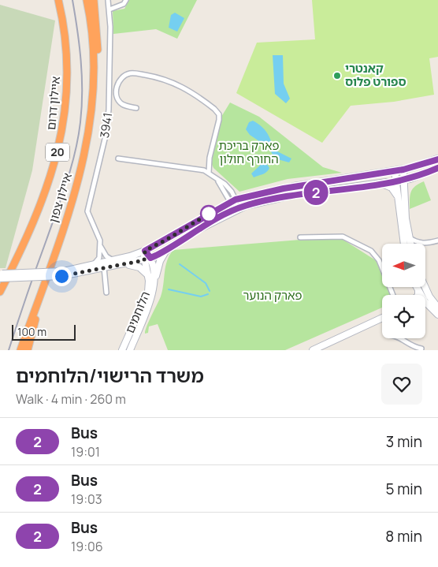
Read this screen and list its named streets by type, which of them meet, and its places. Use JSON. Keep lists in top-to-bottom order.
{
  "streets": {
    "highway": ["איילון דרום", "20", "איילון צפון"],
    "main road": ["הלוחמים"],
    "street": ["3941"]
  },
  "parks": ["פארק בריכת החורף חולון", "פארק הנוער"],
  "places": ["קאנטרי ספורט פלוס"],
  "lines": ["bus line 2"],
  "scale_bar": "100 m",
  "north": "left",
  "page": {
    "on_map": "2",
    "scale": "100 m",
    "heading": ["משרד הרישוי/הלוחמים", "Walk · 4 min · 260 m"],
    "list": [
      {
        "mark": "2",
        "name": "Bus",
        "note": "19:01",
        "value": "3 min"
      },
      {
        "mark": "2",
        "name": "Bus",
        "note": "19:03",
        "value": "5 min"
      },
      {
        "mark": "2",
        "name": "Bus",
        "note": "19:06",
        "value": "8 min"
      }
    ]
  }
}
